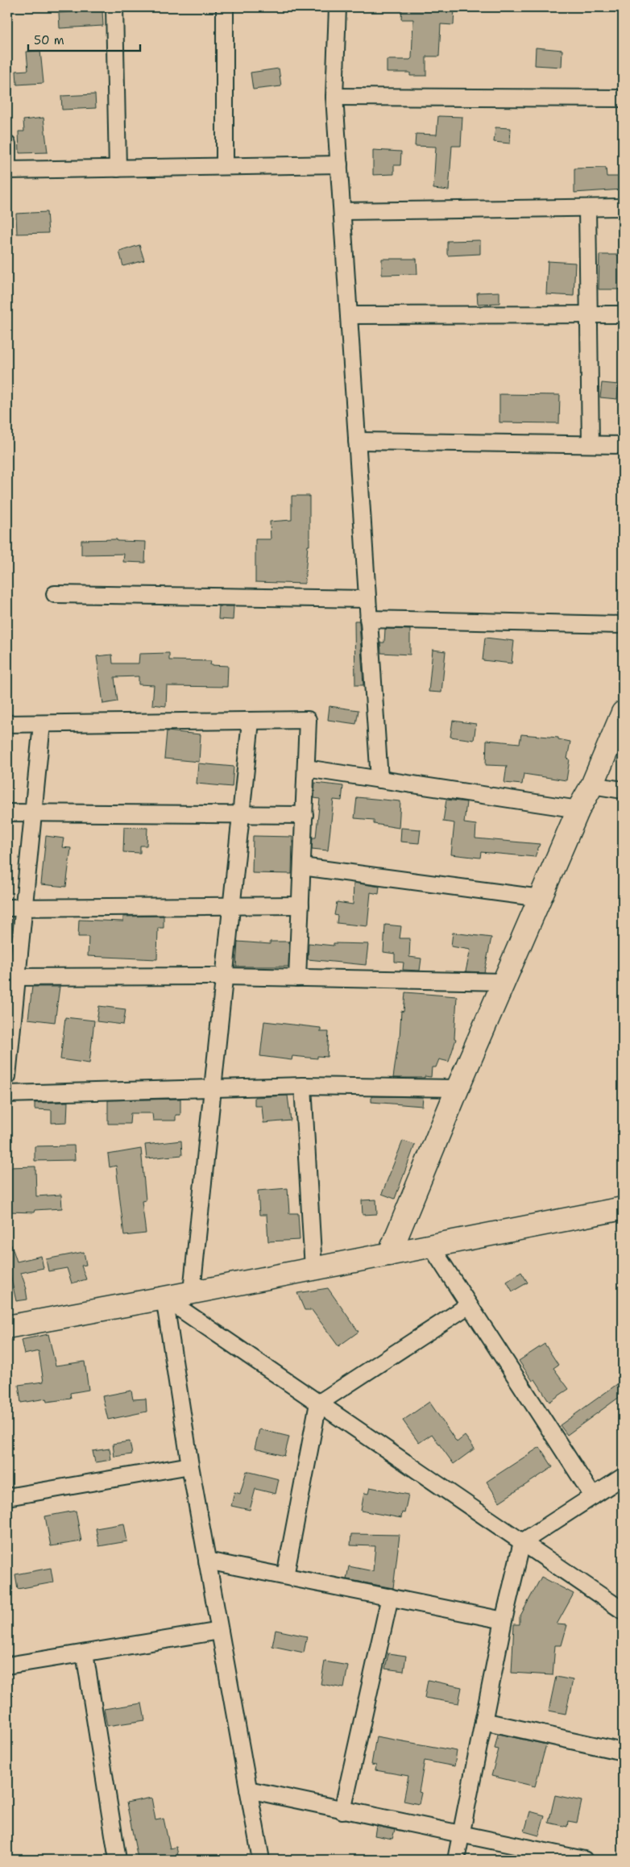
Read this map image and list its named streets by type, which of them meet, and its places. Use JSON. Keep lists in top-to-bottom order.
{
  "scale_bar": "50 m"
}
